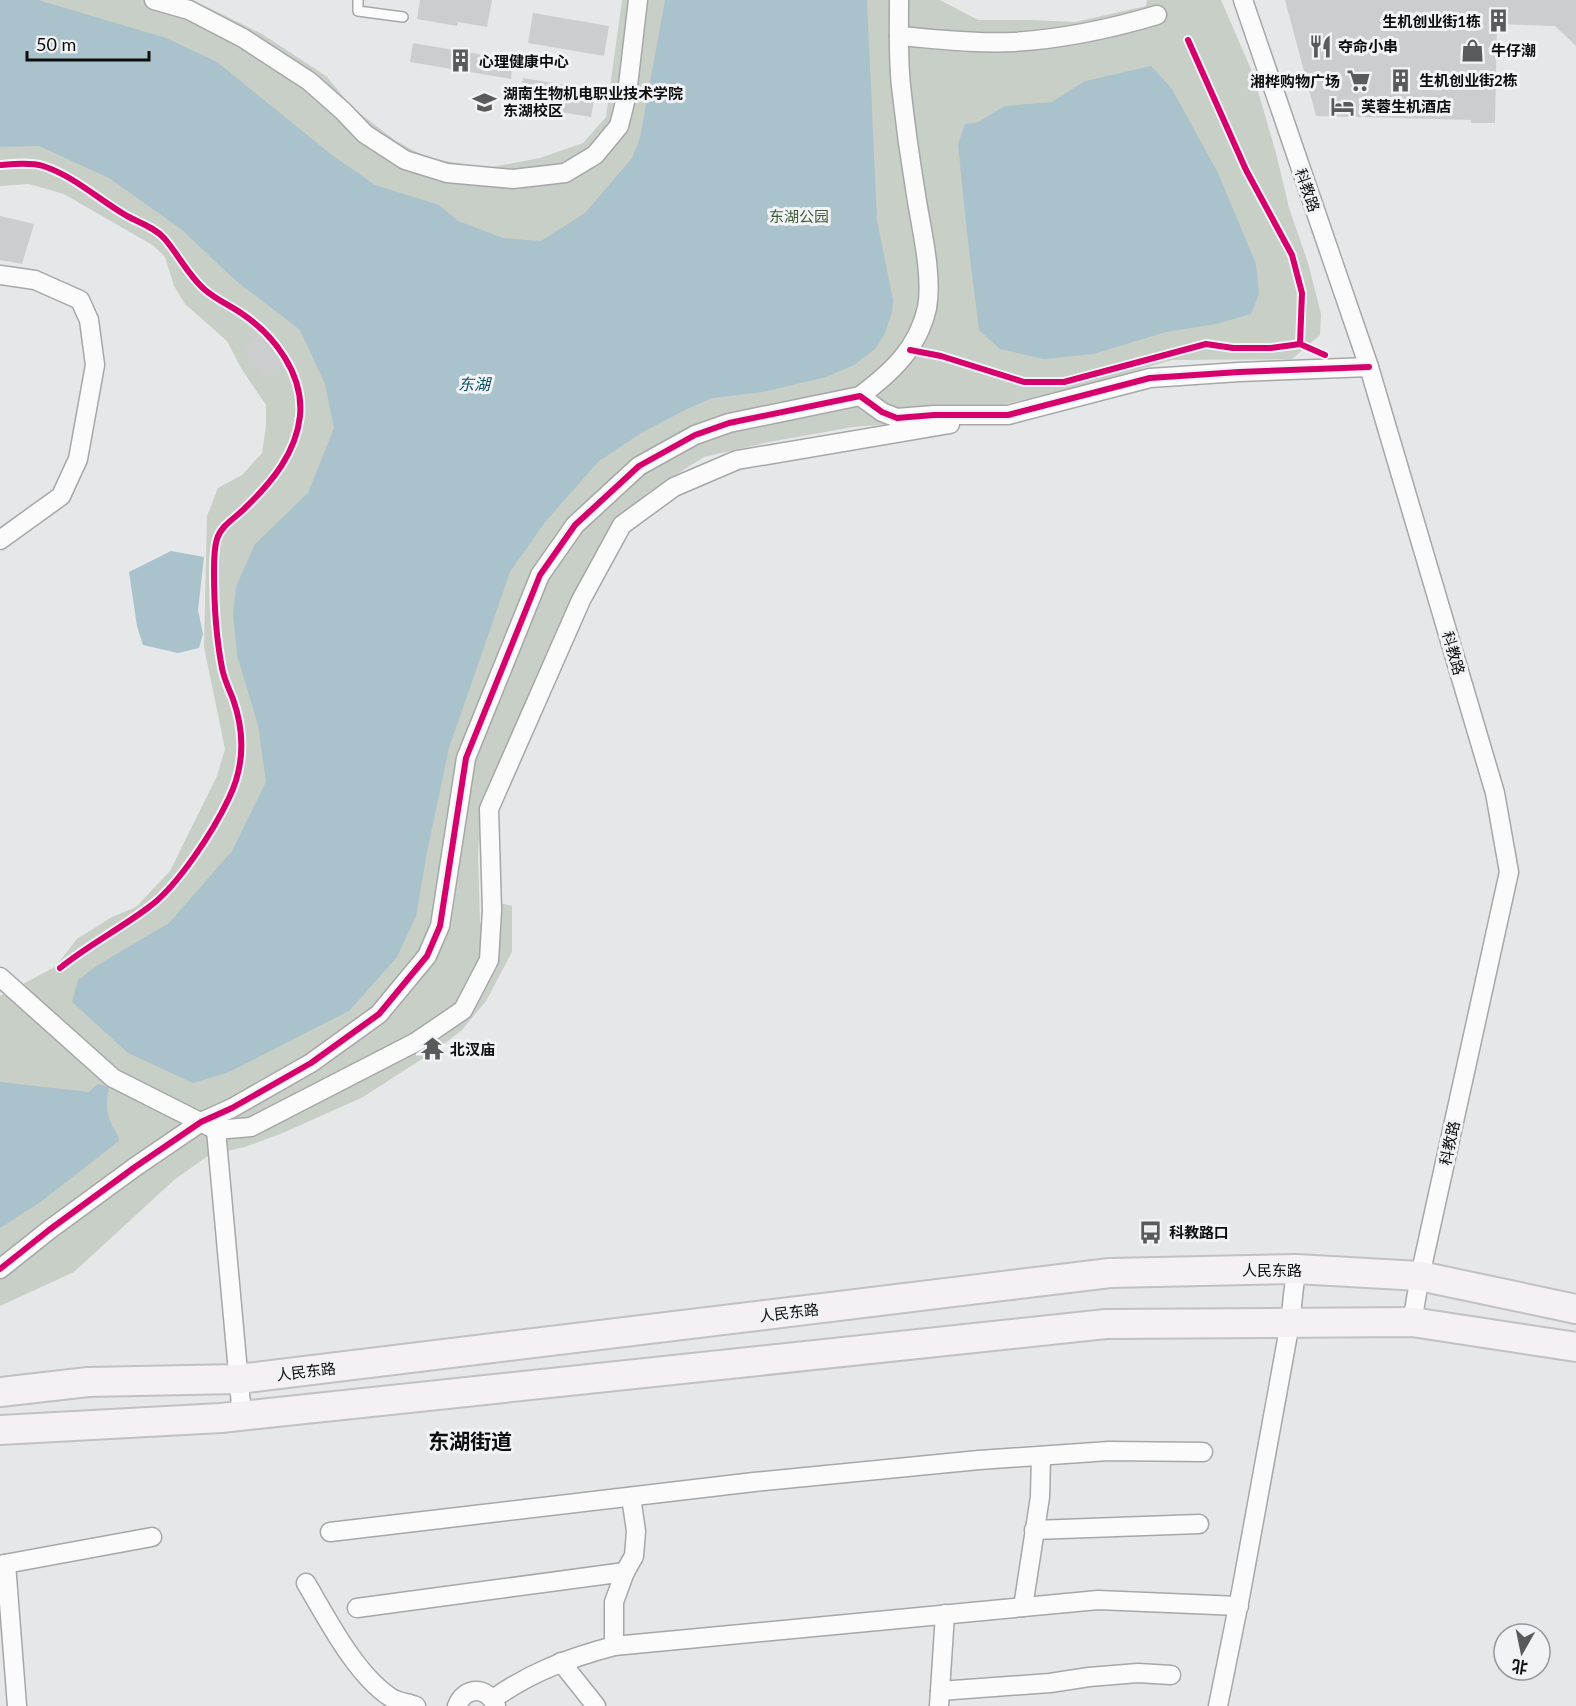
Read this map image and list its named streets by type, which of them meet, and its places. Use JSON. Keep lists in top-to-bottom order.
{
  "streets": {
    "main road": ["人民东路"],
    "street": ["科教路"]
  },
  "crossings": [
    ["科教路", "人民东路"]
  ],
  "districts": ["东湖街道"],
  "water": ["东湖"],
  "parks": ["东湖公园"],
  "places": {
    "building": ["生机创业街1栋", "心理健康中心", "生机创业街2栋"],
    "restaurant": ["夺命小串"],
    "shop": ["牛仔潮"],
    "supermarket": ["湘桦购物广场"],
    "school or university": ["湖南生物机电职业技术学院 东湖校区"],
    "hotel": ["芙蓉生机酒店"],
    "temple": ["北汊庙"],
    "bus stop": ["科教路口"]
  },
  "scale_bar": "50 m",
  "north": "bottom"
}
